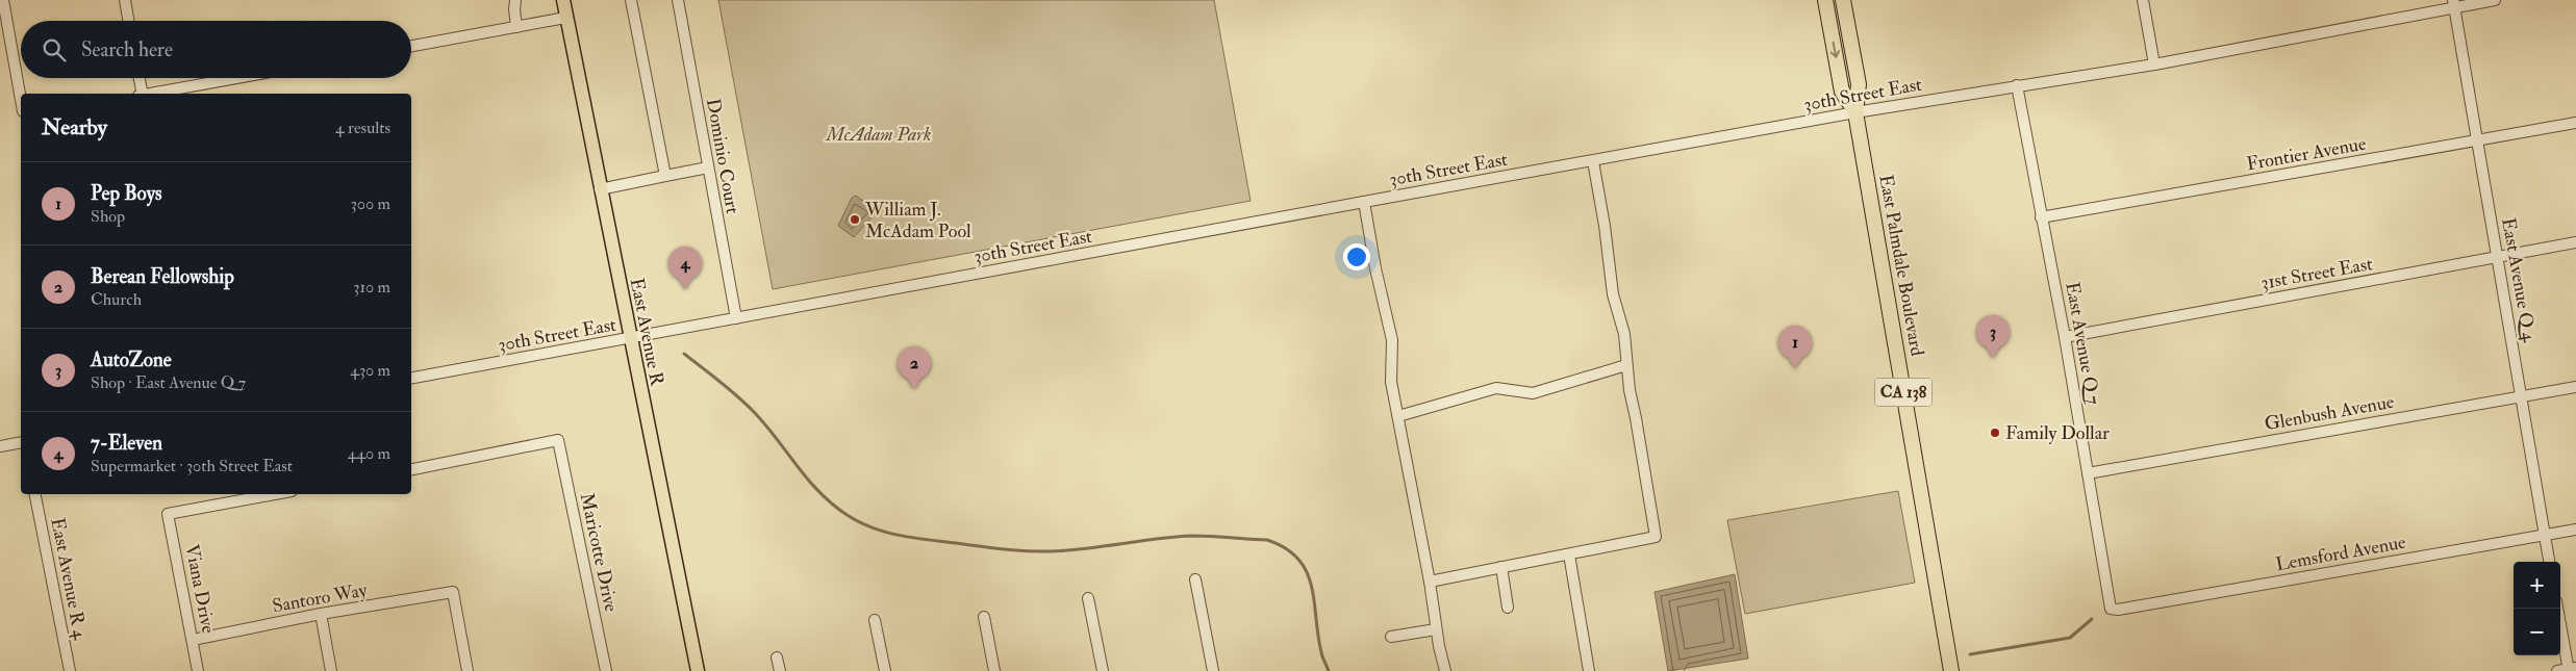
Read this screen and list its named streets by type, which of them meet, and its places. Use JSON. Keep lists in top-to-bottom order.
{
  "streets": {
    "highway": ["East Palmdale Boulevard", "CA 138"],
    "main road": ["East Avenue R"],
    "street": [
      "30th Street East",
      "Frontier Avenue",
      "Dominio Court",
      "31st Street East",
      "East Avenue Q 4",
      "East Avenue Q 7",
      "Glenbush Avenue",
      "Maricotte Drive",
      "Lemsford Avenue",
      "East Avenue R 4",
      "Viana Drive",
      "Santoro Way"
    ]
  },
  "crossings": [
    ["30th Street East", "Dominio Court"],
    ["30th Street East", "East Palmdale Boulevard"],
    ["30th Street East", "East Avenue Q 4"],
    ["30th Street East", "East Avenue R"],
    ["30th Street East", "East Avenue Q 7"],
    ["Frontier Avenue", "East Avenue Q 4"],
    ["Frontier Avenue", "East Avenue Q 7"],
    ["31st Street East", "East Avenue Q 4"],
    ["31st Street East", "East Avenue Q 7"],
    ["East Avenue Q 4", "Glenbush Avenue"],
    ["East Avenue Q 4", "Lemsford Avenue"],
    ["East Avenue Q 7", "Glenbush Avenue"],
    ["East Avenue Q 7", "Lemsford Avenue"],
    ["Viana Drive", "Santoro Way"]
  ],
  "parks": ["McAdam Park"],
  "places": ["William J. McAdam Pool", "Family Dollar"],
  "page": {
    "search": "Search here",
    "heading": ["Nearby", "4 results"],
    "list": [
      {
        "mark": "1",
        "name": "Pep Boys",
        "note": "Shop",
        "value": "300 m"
      },
      {
        "mark": "2",
        "name": "Berean Fellowship",
        "note": "Church",
        "value": "310 m"
      },
      {
        "mark": "3",
        "name": "AutoZone",
        "note": "Shop · East Avenue Q 7",
        "value": "430 m"
      },
      {
        "mark": "4",
        "name": "7-Eleven",
        "note": "Supermarket · 30th Street East",
        "value": "440 m"
      }
    ],
    "pins": [
      "4",
      "3",
      "1",
      "2"
    ],
    "map_buttons": ["+", "−"]
  }
}
